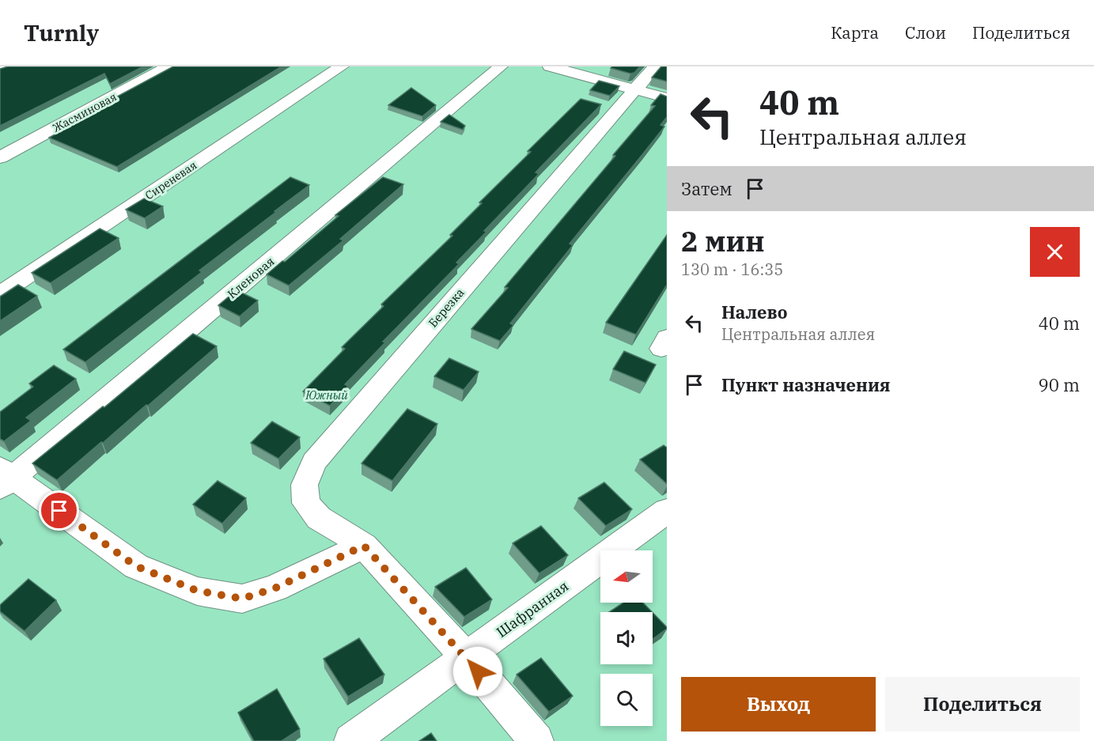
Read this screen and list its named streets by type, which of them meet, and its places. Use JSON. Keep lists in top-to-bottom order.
{
  "streets": {
    "street": [
      "Жасминовая",
      "Сиреневая",
      "Кленовая",
      "Березка",
      "Шафранная"
    ]
  },
  "crossings": [
    ["Березка", "Шафранная"]
  ],
  "parks": ["Южный"],
  "north": "left",
  "page": {
    "header": "Turnly",
    "nav": ["Карта", "Слои", "Поделиться"],
    "turn": ["40 m", "Центральная аллея"],
    "then": "Затем",
    "heading": ["2 мин", "130 m · 16:35"],
    "list": [
      {
        "name": "Налево",
        "note": "Центральная аллея",
        "value": "40 m"
      },
      {
        "name": "Пункт назначения",
        "value": "90 m"
      }
    ],
    "buttons": ["Выход", "Поделиться"]
  }
}
